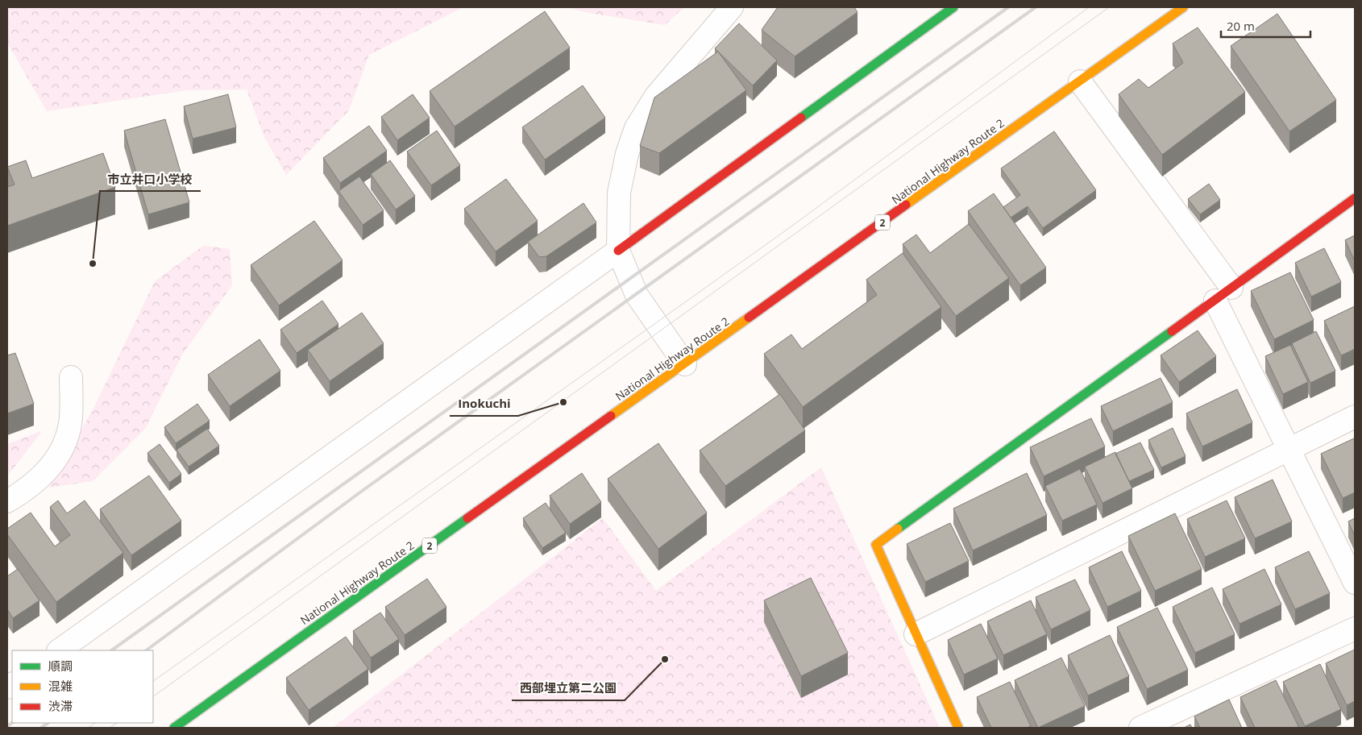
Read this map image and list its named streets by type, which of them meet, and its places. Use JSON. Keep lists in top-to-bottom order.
{
  "streets": {
    "main road": ["National Highway Route 2", "2"]
  },
  "places": ["市立井口小学校", "Inokuchi", "西部埋立第二公園"],
  "legend": ["順調", "混雑", "渋滞"],
  "scale_bar": "20 m"
}
